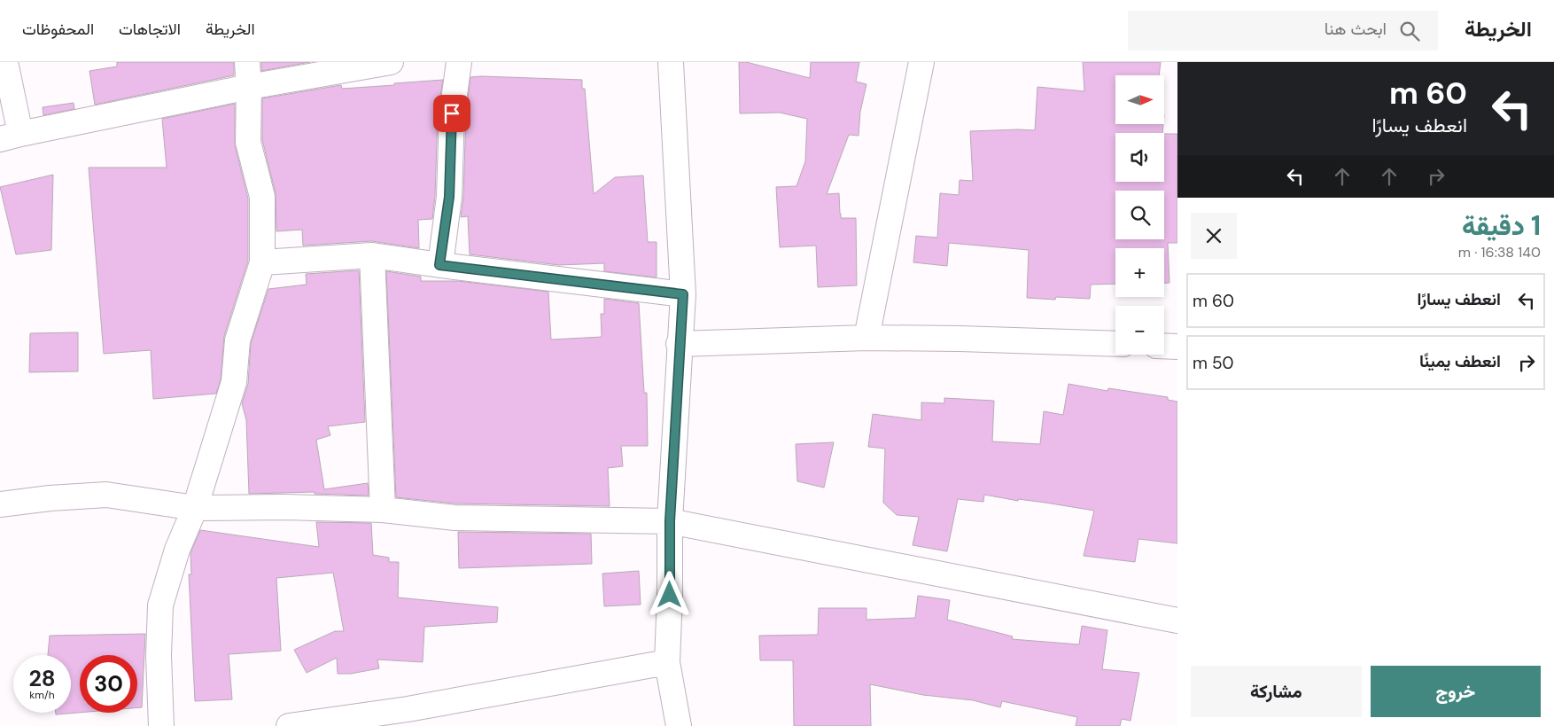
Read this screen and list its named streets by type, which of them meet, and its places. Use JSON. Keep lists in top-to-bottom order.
{
  "north": "right",
  "page": {
    "header": "الخريطة",
    "search": "ابحث هنا",
    "nav": ["الخريطة", "الاتجاهات", "المحفوظات"],
    "turn": ["60 m", "انعطف يسارًا"],
    "map_buttons": ["+", "−"],
    "heading": ["1 دقيقة", "140 m · 16:38"],
    "list": [
      {
        "name": "انعطف يسارًا",
        "value": "60 m"
      },
      {
        "name": "انعطف يمينًا",
        "value": "50 m"
      }
    ],
    "speed": "28 km/h",
    "limit": "30",
    "buttons": ["خروج", "مشاركة"]
  }
}
